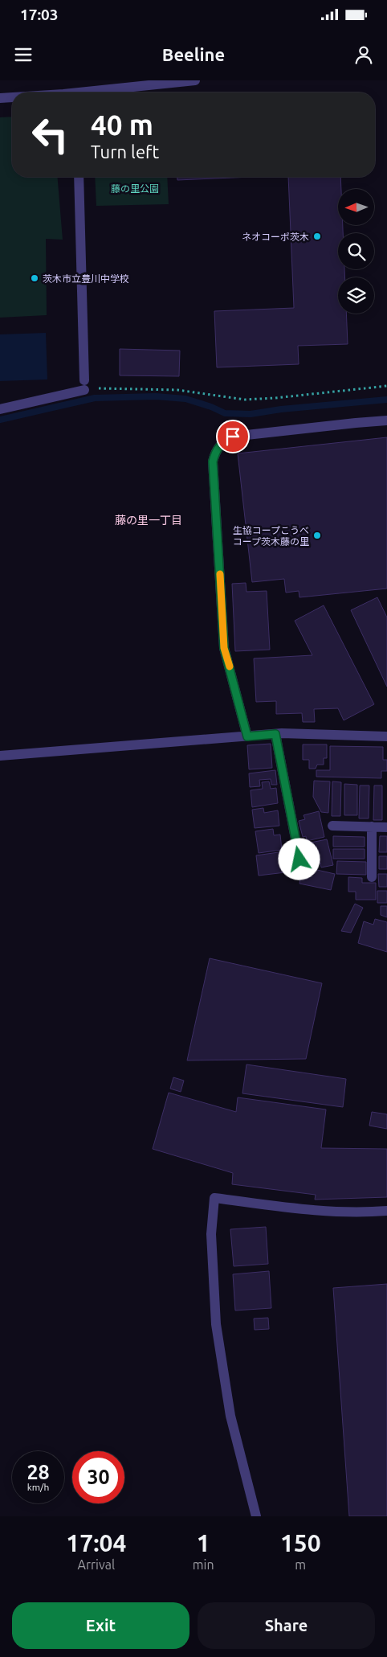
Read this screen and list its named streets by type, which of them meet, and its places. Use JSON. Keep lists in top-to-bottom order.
{
  "districts": ["藤の里一丁目"],
  "parks": ["藤の里公園"],
  "places": ["ネオコーポ茨木", "茨木市立豊川中学校", "生協コープこうべ コープ茨木藤の里"],
  "north": "left",
  "page": {
    "status": "17:03",
    "header": "Beeline",
    "turn": ["40 m", "Turn left"],
    "speed": "28 km/h",
    "limit": "30",
    "eta": [
      "17:04",
      "Arrival",
      "1",
      "min",
      "150",
      "m"
    ],
    "buttons": ["Exit", "Share"]
  }
}
